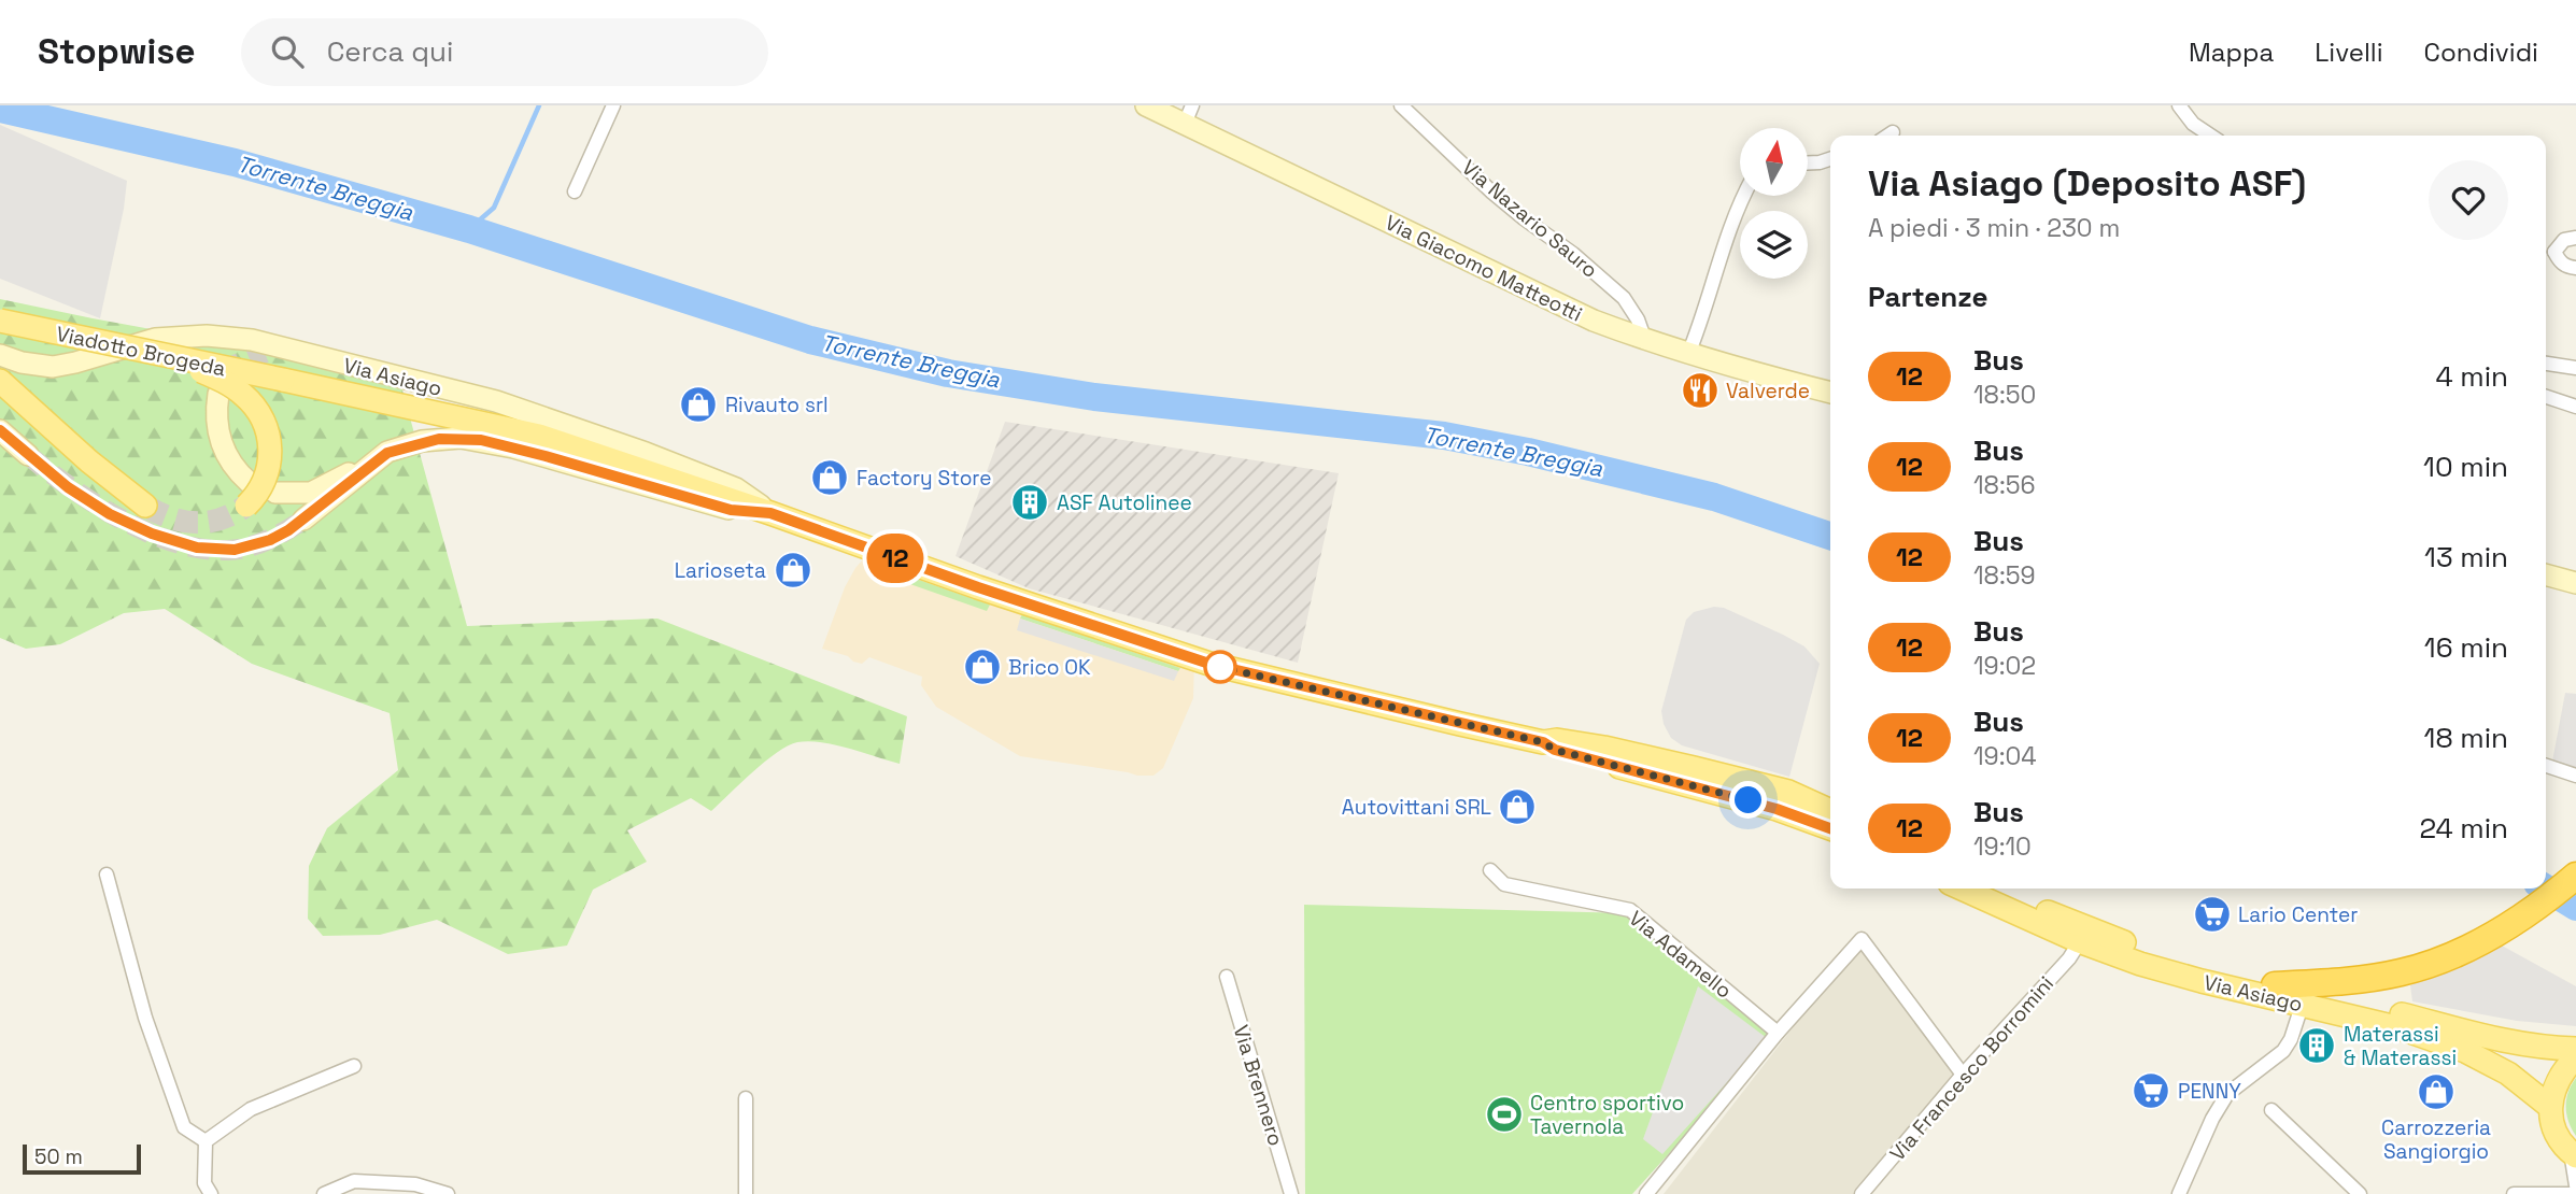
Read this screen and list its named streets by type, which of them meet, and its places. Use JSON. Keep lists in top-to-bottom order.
{
  "streets": {
    "main road": ["Viadotto Brogeda", "Via Asiago"],
    "street": [
      "Via Nazario Sauro",
      "Via Giacomo Matteotti",
      "Via Adamello",
      "Via Francesco Borromini",
      "Via Brennero"
    ]
  },
  "crossings": [
    ["Via Nazario Sauro", "Via Giacomo Matteotti"],
    ["Viadotto Brogeda", "Via Asiago"],
    ["Via Asiago", "Via Francesco Borromini"]
  ],
  "water": ["Torrente Breggia"],
  "places": {
    "restaurant": ["Valverde"],
    "shop": [
      "Rivauto srl",
      "Factory Store",
      "Larioseta",
      "Brico OK",
      "Autovittani SRL",
      "Carrozzeria Sangiorgio"
    ],
    "building": ["ASF Autolinee", "Materassi & Materassi"],
    "supermarket": ["Lario Center", "PENNY"],
    "sports": ["Centro sportivo Tavernola"]
  },
  "lines": ["bus line 12"],
  "scale_bar": "50 m",
  "north": "top",
  "page": {
    "header": "Stopwise",
    "search": "Cerca qui",
    "nav": ["Mappa", "Livelli", "Condividi"],
    "on_map": "12",
    "heading": [
      ["Via Asiago (Deposito ASF)", "A piedi · 3 min · 230 m"],
      "Partenze"
    ],
    "list": [
      {
        "mark": "12",
        "name": "Bus",
        "note": "18:50",
        "value": "4 min"
      },
      {
        "mark": "12",
        "name": "Bus",
        "note": "18:56",
        "value": "10 min"
      },
      {
        "mark": "12",
        "name": "Bus",
        "note": "18:59",
        "value": "13 min"
      },
      {
        "mark": "12",
        "name": "Bus",
        "note": "19:02",
        "value": "16 min"
      },
      {
        "mark": "12",
        "name": "Bus",
        "note": "19:04",
        "value": "18 min"
      },
      {
        "mark": "12",
        "name": "Bus",
        "note": "19:10",
        "value": "24 min"
      }
    ],
    "scale": "50 m"
  }
}
